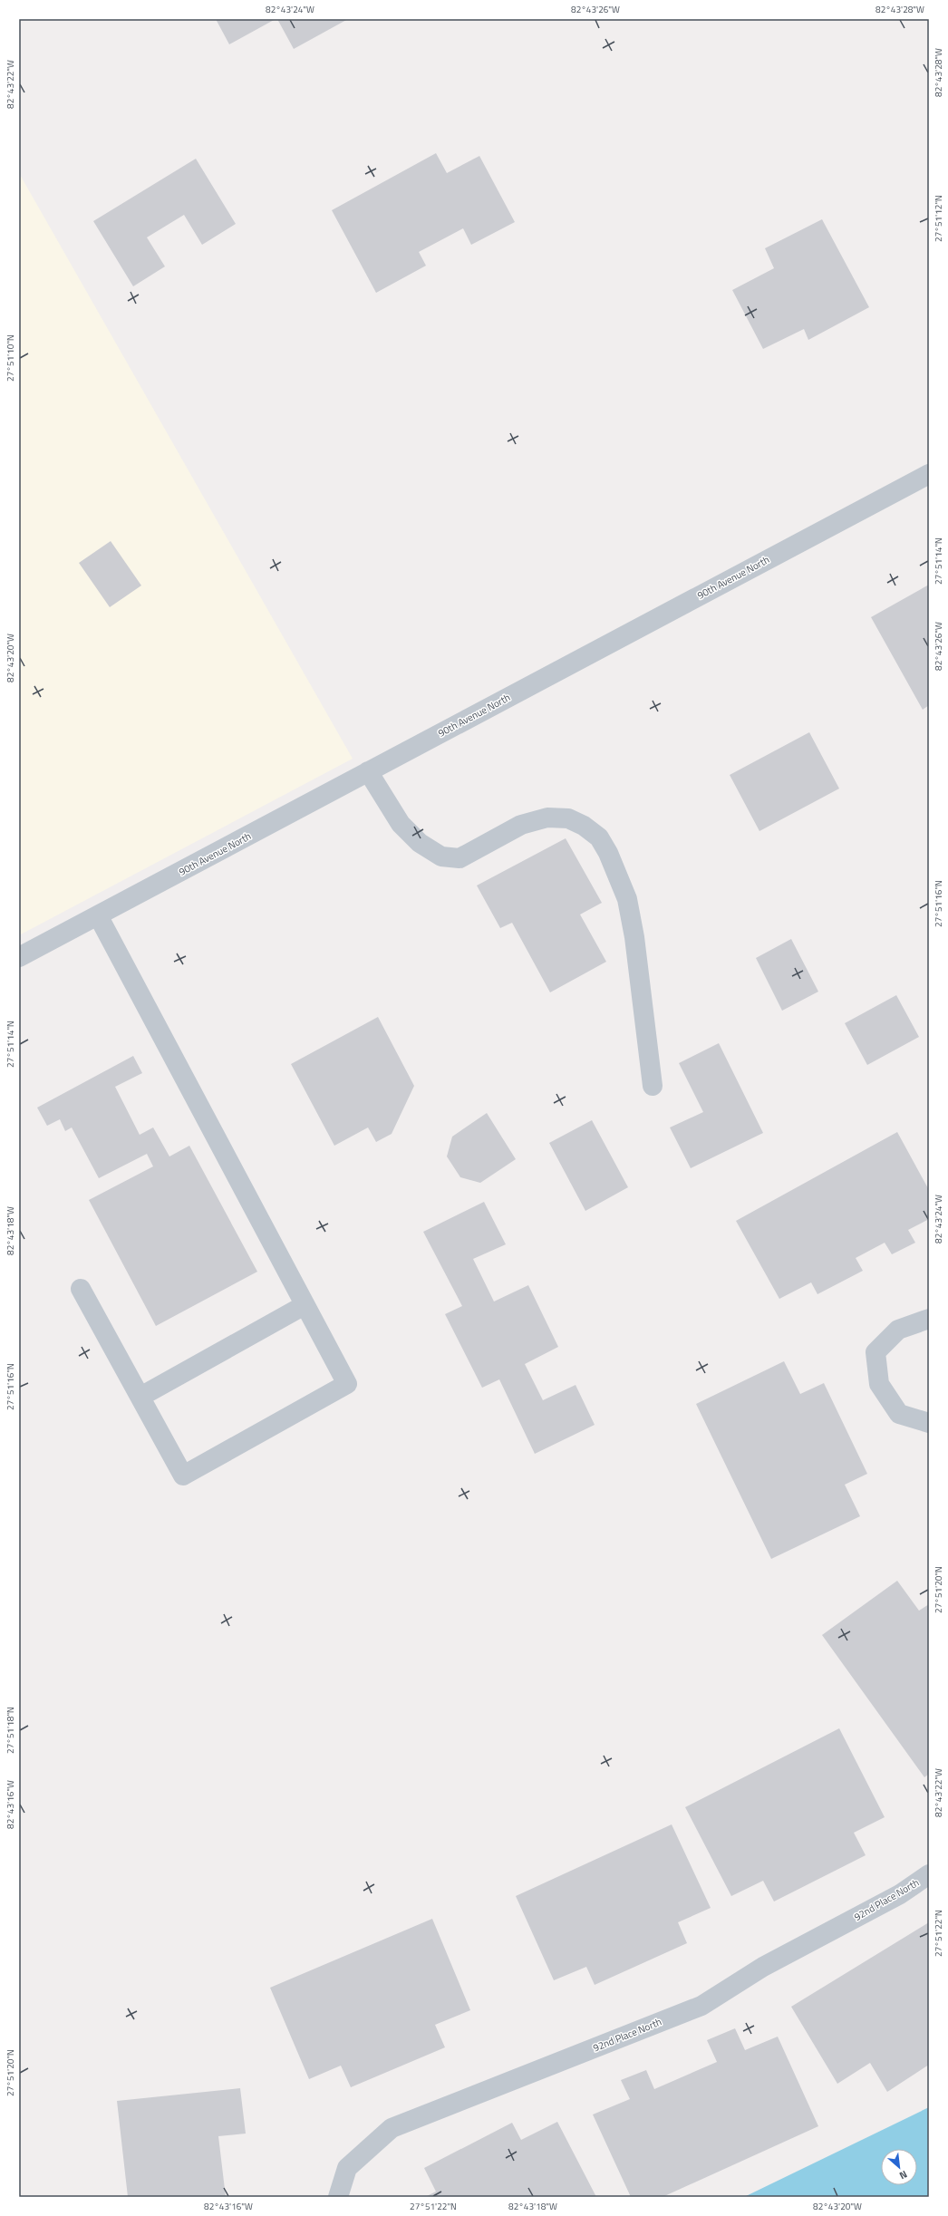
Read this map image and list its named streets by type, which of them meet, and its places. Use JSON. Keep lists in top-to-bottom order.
{
  "streets": {
    "street": ["90th Avenue North", "92nd Place North"]
  },
  "north": "bottom right",
  "coordinates": [
    "82°43'24\"W",
    "82°43'26\"W",
    "82°43'28\"W",
    "82°43'22\"W",
    "27°51'12\"N",
    "27°51'10\"N",
    "27°51'14\"N",
    "82°43'20\"W",
    "27°51'16\"N",
    "82°43'18\"W",
    "27°51'20\"N",
    "27°51'18\"N",
    "82°43'16\"W",
    "27°51'22\"N"
  ]
}
